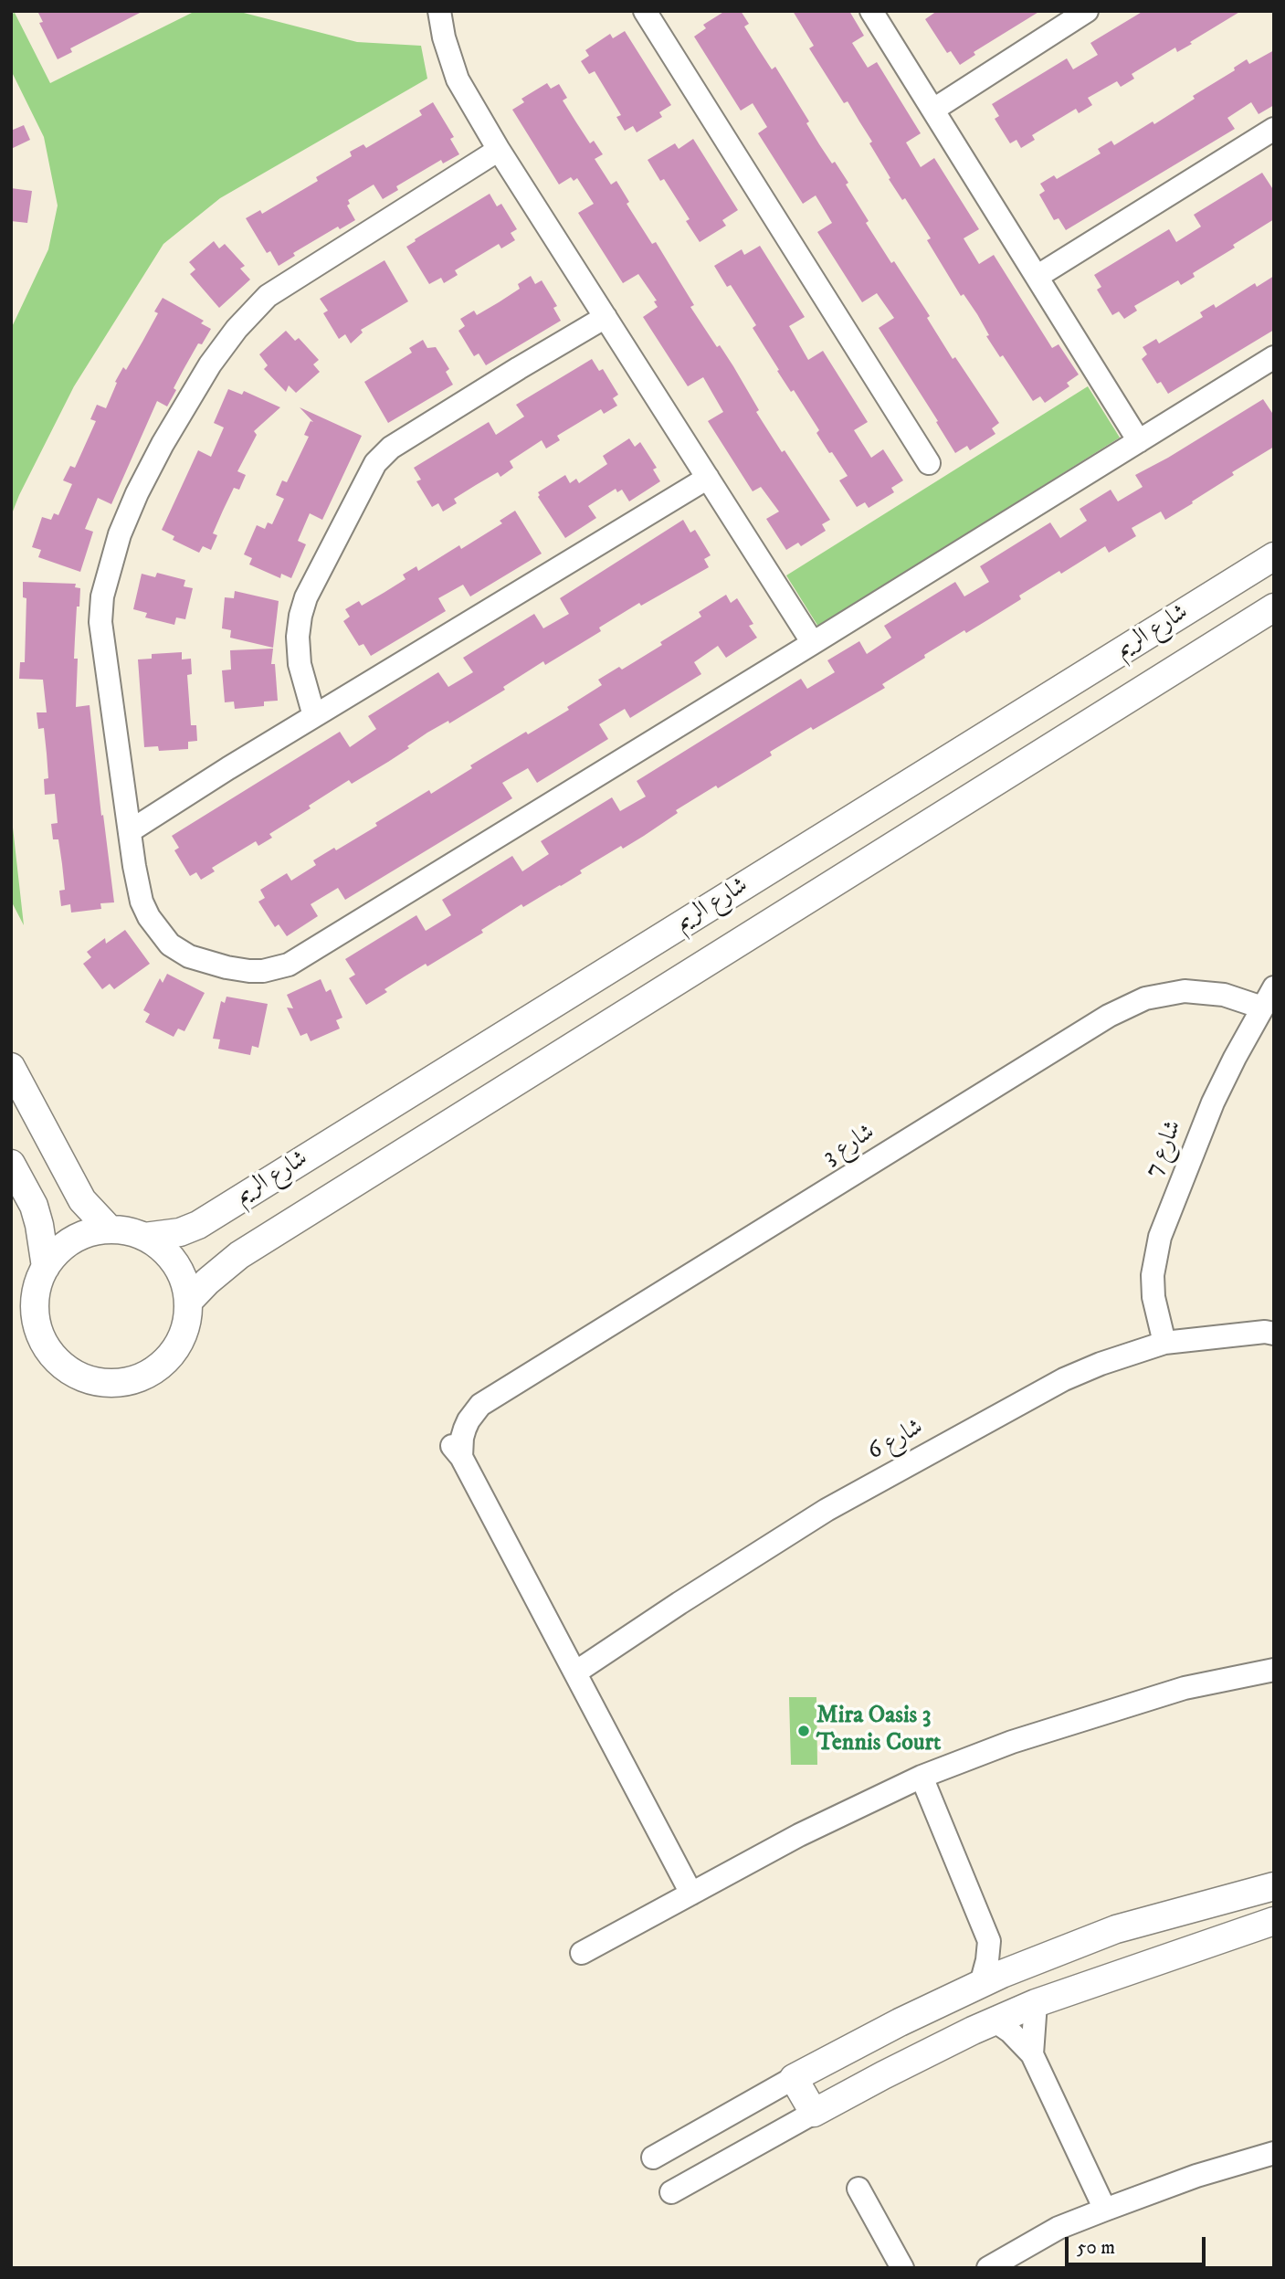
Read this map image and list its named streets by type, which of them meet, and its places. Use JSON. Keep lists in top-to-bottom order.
{
  "streets": {
    "street": [
      "شارع الريم",
      "شارع 3",
      "شارع 7",
      "شارع 6"
    ]
  },
  "crossings": [
    ["شارع 3", "شارع 7"],
    ["شارع 3", "شارع 6"],
    ["شارع 7", "شارع 6"]
  ],
  "places": ["Mira Oasis 3 Tennis Court"],
  "scale_bar": "50 m"
}
